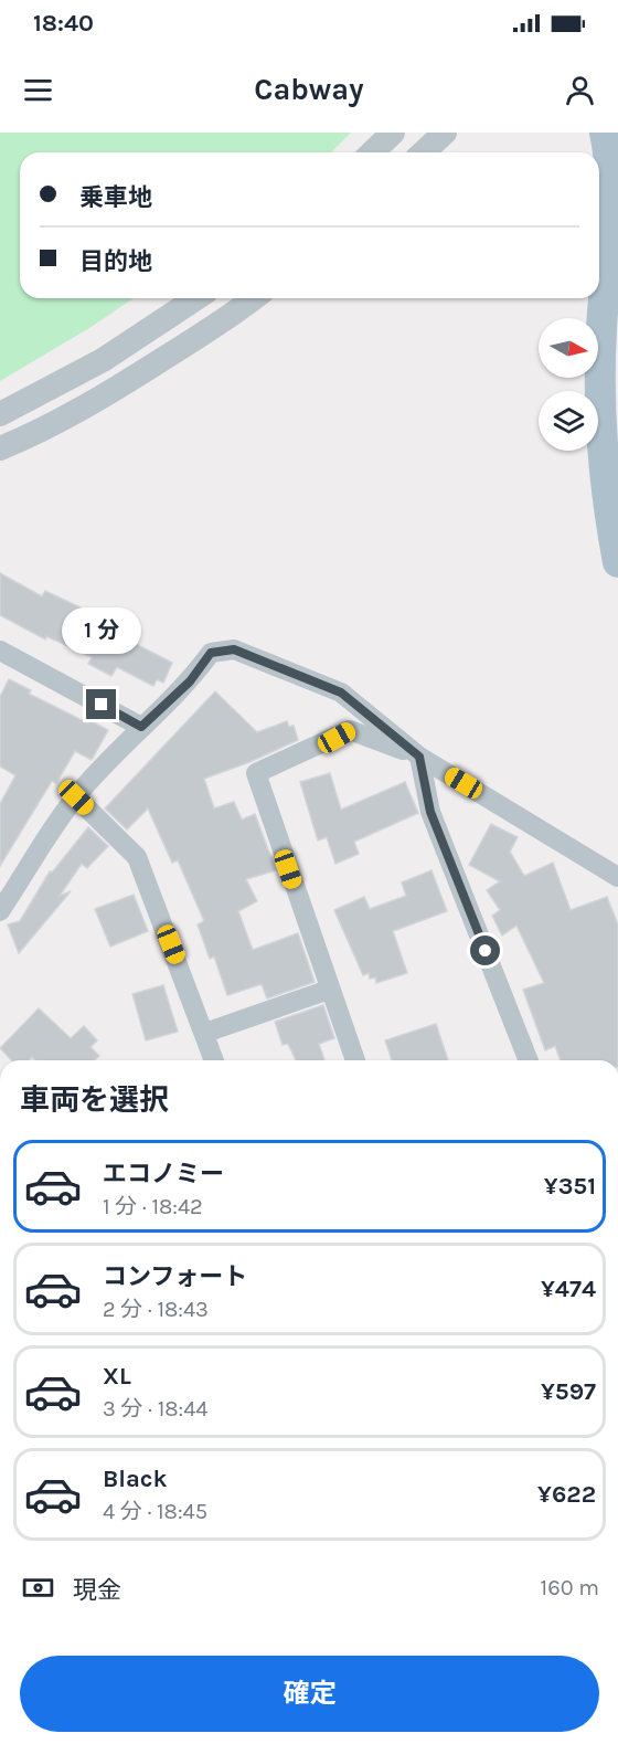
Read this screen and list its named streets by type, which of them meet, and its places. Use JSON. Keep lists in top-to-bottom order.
{
  "north": "right",
  "page": {
    "status": "18:40",
    "header": "Cabway",
    "banner": ["乗車地", "目的地"],
    "bubble": "1 分",
    "heading": "車両を選択",
    "list": [
      {
        "name": "エコノミー",
        "note": "1 分 · 18:42",
        "value": "¥351"
      },
      {
        "name": "コンフォート",
        "note": "2 分 · 18:43",
        "value": "¥474"
      },
      {
        "name": "XL",
        "note": "3 分 · 18:44",
        "value": "¥597"
      },
      {
        "name": "Black",
        "note": "4 分 · 18:45",
        "value": "¥622"
      }
    ],
    "pay": ["現金", "160 m"],
    "buttons": "確定"
  }
}
